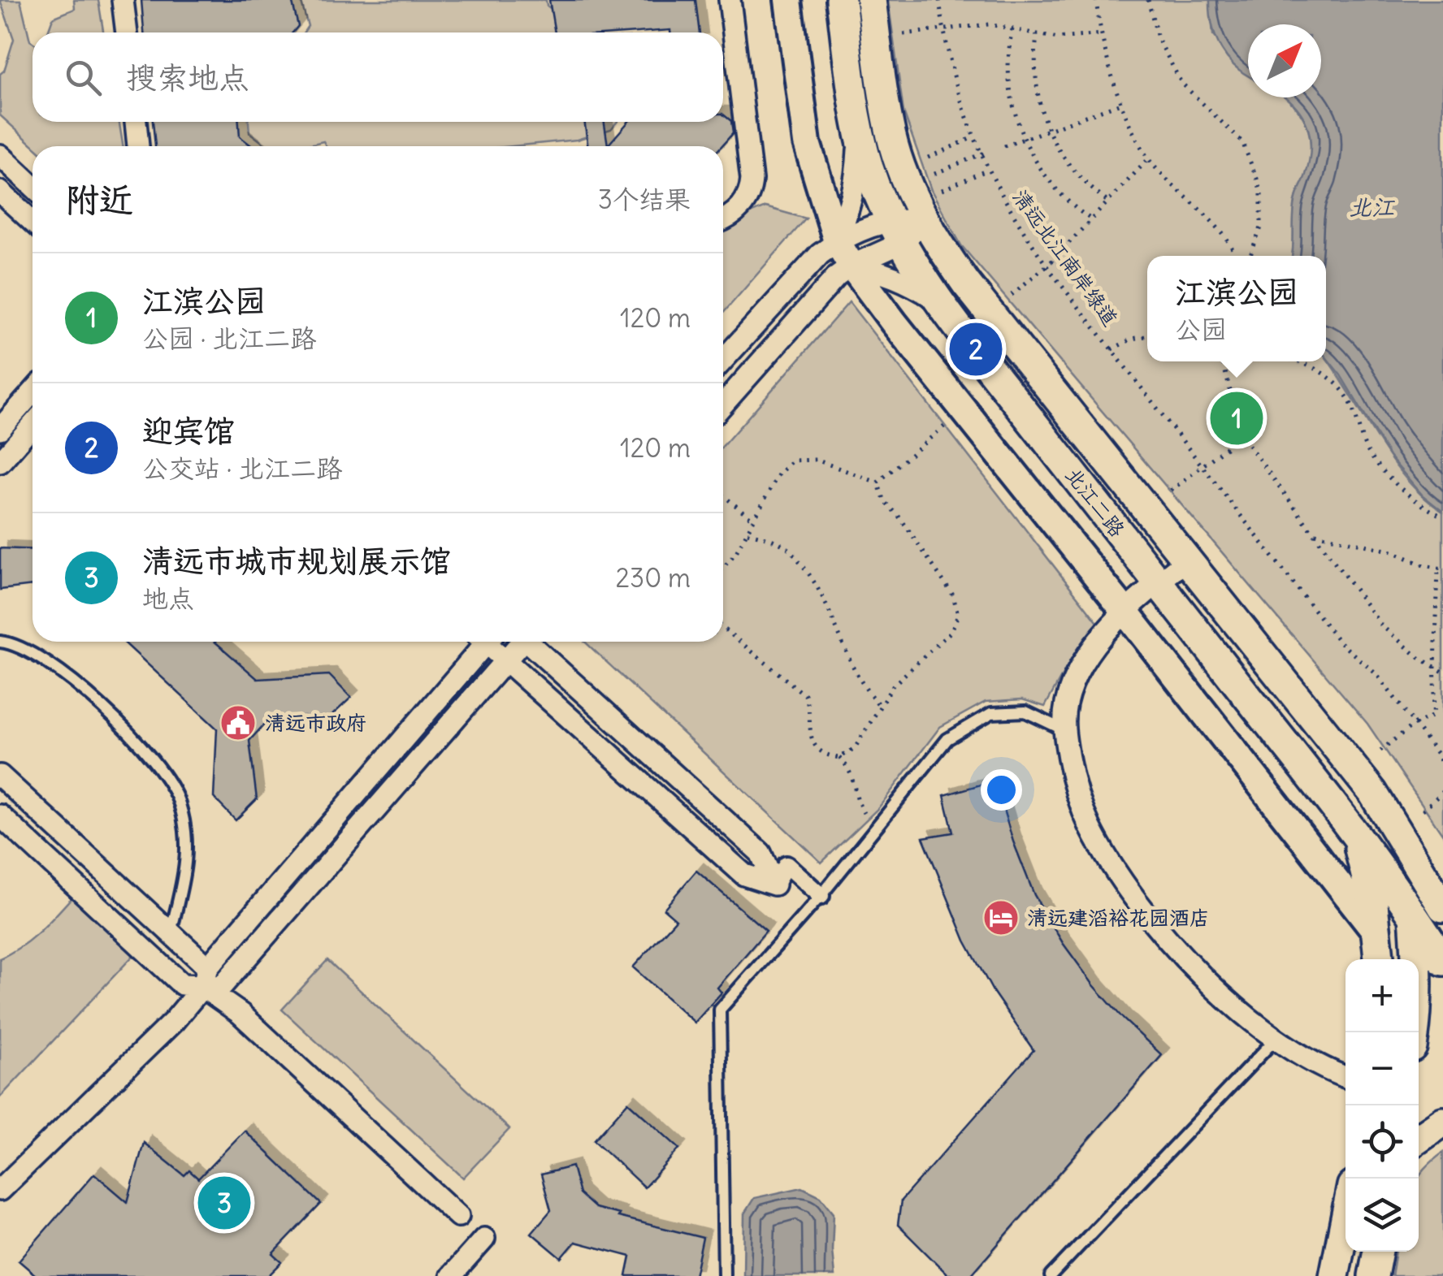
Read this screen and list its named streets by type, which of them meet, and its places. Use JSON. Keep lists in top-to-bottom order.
{
  "streets": {
    "main road": ["北江二路"],
    "path": ["清远北江南岸绿道"]
  },
  "water": ["北江"],
  "places": {
    "public building": ["清远市政府"],
    "hotel": ["清远建滔裕花园酒店"]
  },
  "north": "top right",
  "page": {
    "search": "搜索地点",
    "heading": ["附近", "3个结果"],
    "list": [
      {
        "mark": "1",
        "name": "江滨公园",
        "note": "公园 · 北江二路",
        "value": "120 m"
      },
      {
        "mark": "2",
        "name": "迎宾馆",
        "note": "公交站 · 北江二路",
        "value": "120 m"
      },
      {
        "mark": "3",
        "name": "清远市城市规划展示馆",
        "note": "地点",
        "value": "230 m"
      }
    ],
    "popup": ["江滨公园", "公园"],
    "pins": ["2", "1", "3"],
    "map_buttons": ["+", "−"]
  }
}
